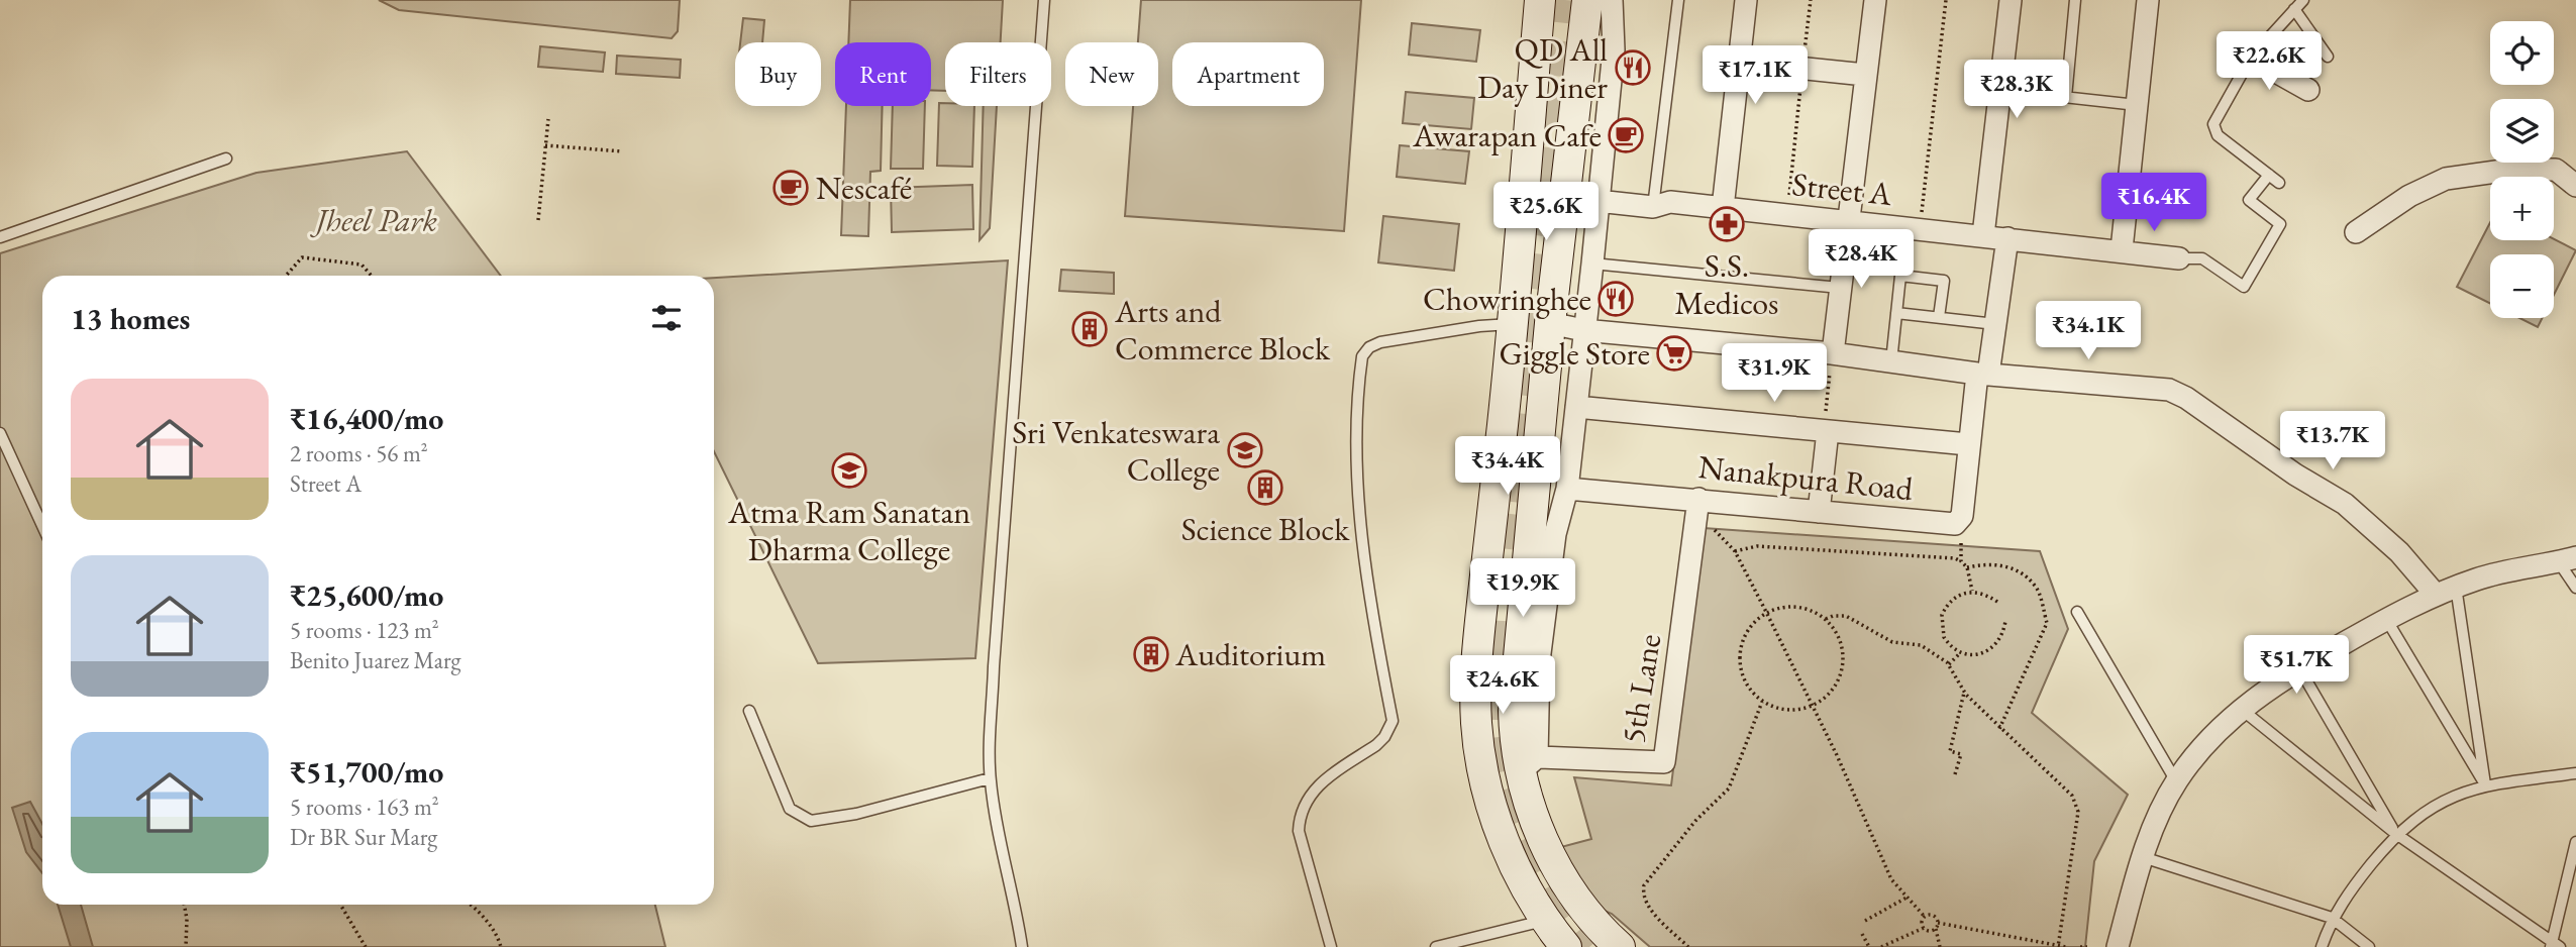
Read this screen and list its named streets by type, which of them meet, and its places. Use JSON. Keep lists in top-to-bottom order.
{
  "streets": {
    "street": ["Street A", "Nanakpura Road", "5th Lane"]
  },
  "crossings": [
    ["Nanakpura Road", "5th Lane"]
  ],
  "parks": ["Jheel Park"],
  "places": {
    "restaurant": ["QD All Day Diner", "Chowringhee"],
    "cafe": ["Awarapan Cafe", "Nescafé"],
    "pharmacy": ["S.S. Medicos"],
    "building": ["Arts and Commerce Block", "Science Block", "Auditorium"],
    "supermarket": ["Giggle Store"],
    "school or university": ["Sri Venkateswara College", "Atma Ram Sanatan Dharma College"]
  },
  "page": {
    "map_buttons": ["+", "−"],
    "price": [
      "₹22.6K",
      "₹17.1K",
      "₹28.3K",
      "₹16.4K",
      "₹25.6K",
      "₹28.4K",
      "₹34.1K",
      "₹31.9K",
      "₹13.7K",
      "₹34.4K",
      "₹19.9K",
      "₹51.7K",
      "₹24.6K"
    ],
    "chip": [
      "Buy",
      "Rent",
      "Filters",
      "New",
      "Apartment"
    ],
    "heading": "13 homes",
    "list": [
      {
        "name": "₹16,400/mo",
        "note": "2 rooms · 56 m² · Street A"
      },
      {
        "name": "₹25,600/mo",
        "note": "5 rooms · 123 m² · Benito Juarez Marg"
      },
      {
        "name": "₹51,700/mo",
        "note": "5 rooms · 163 m² · Dr BR Sur Marg"
      }
    ]
  }
}
